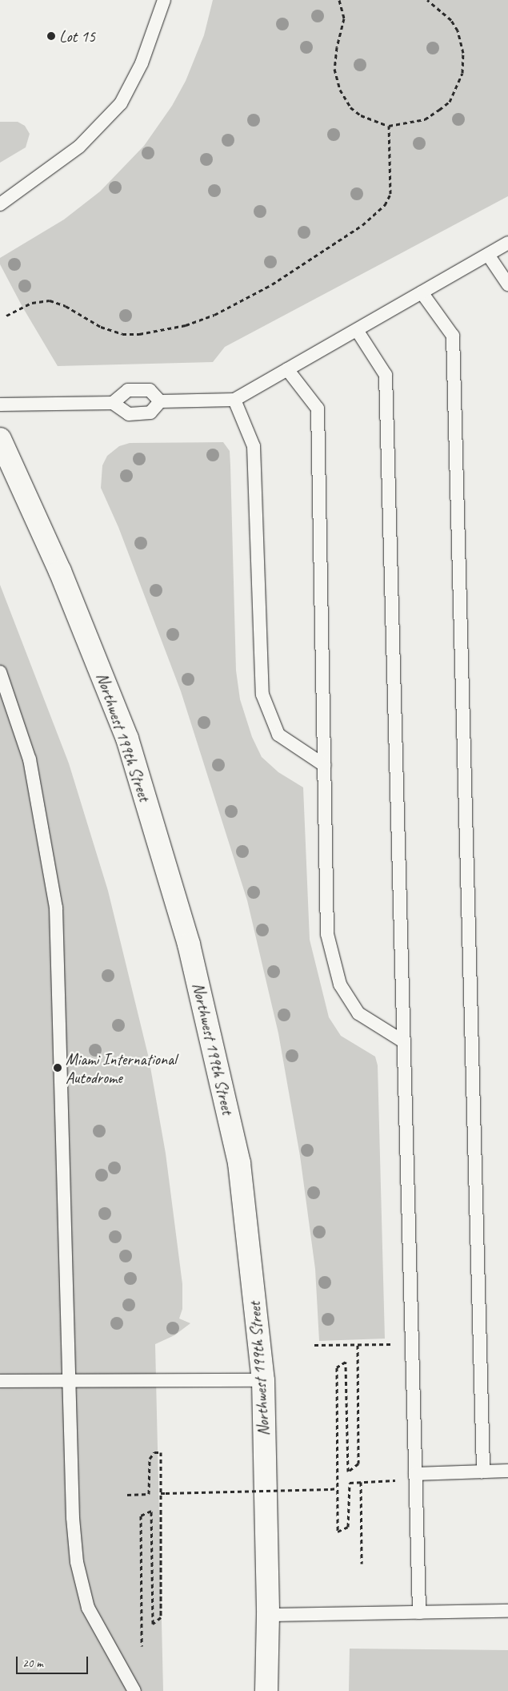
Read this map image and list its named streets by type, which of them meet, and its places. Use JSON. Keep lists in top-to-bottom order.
{
  "streets": {
    "main road": ["Northwest 199th Street"]
  },
  "places": ["Lot 15", "Miami International Autodrome"],
  "scale_bar": "20 m"
}
